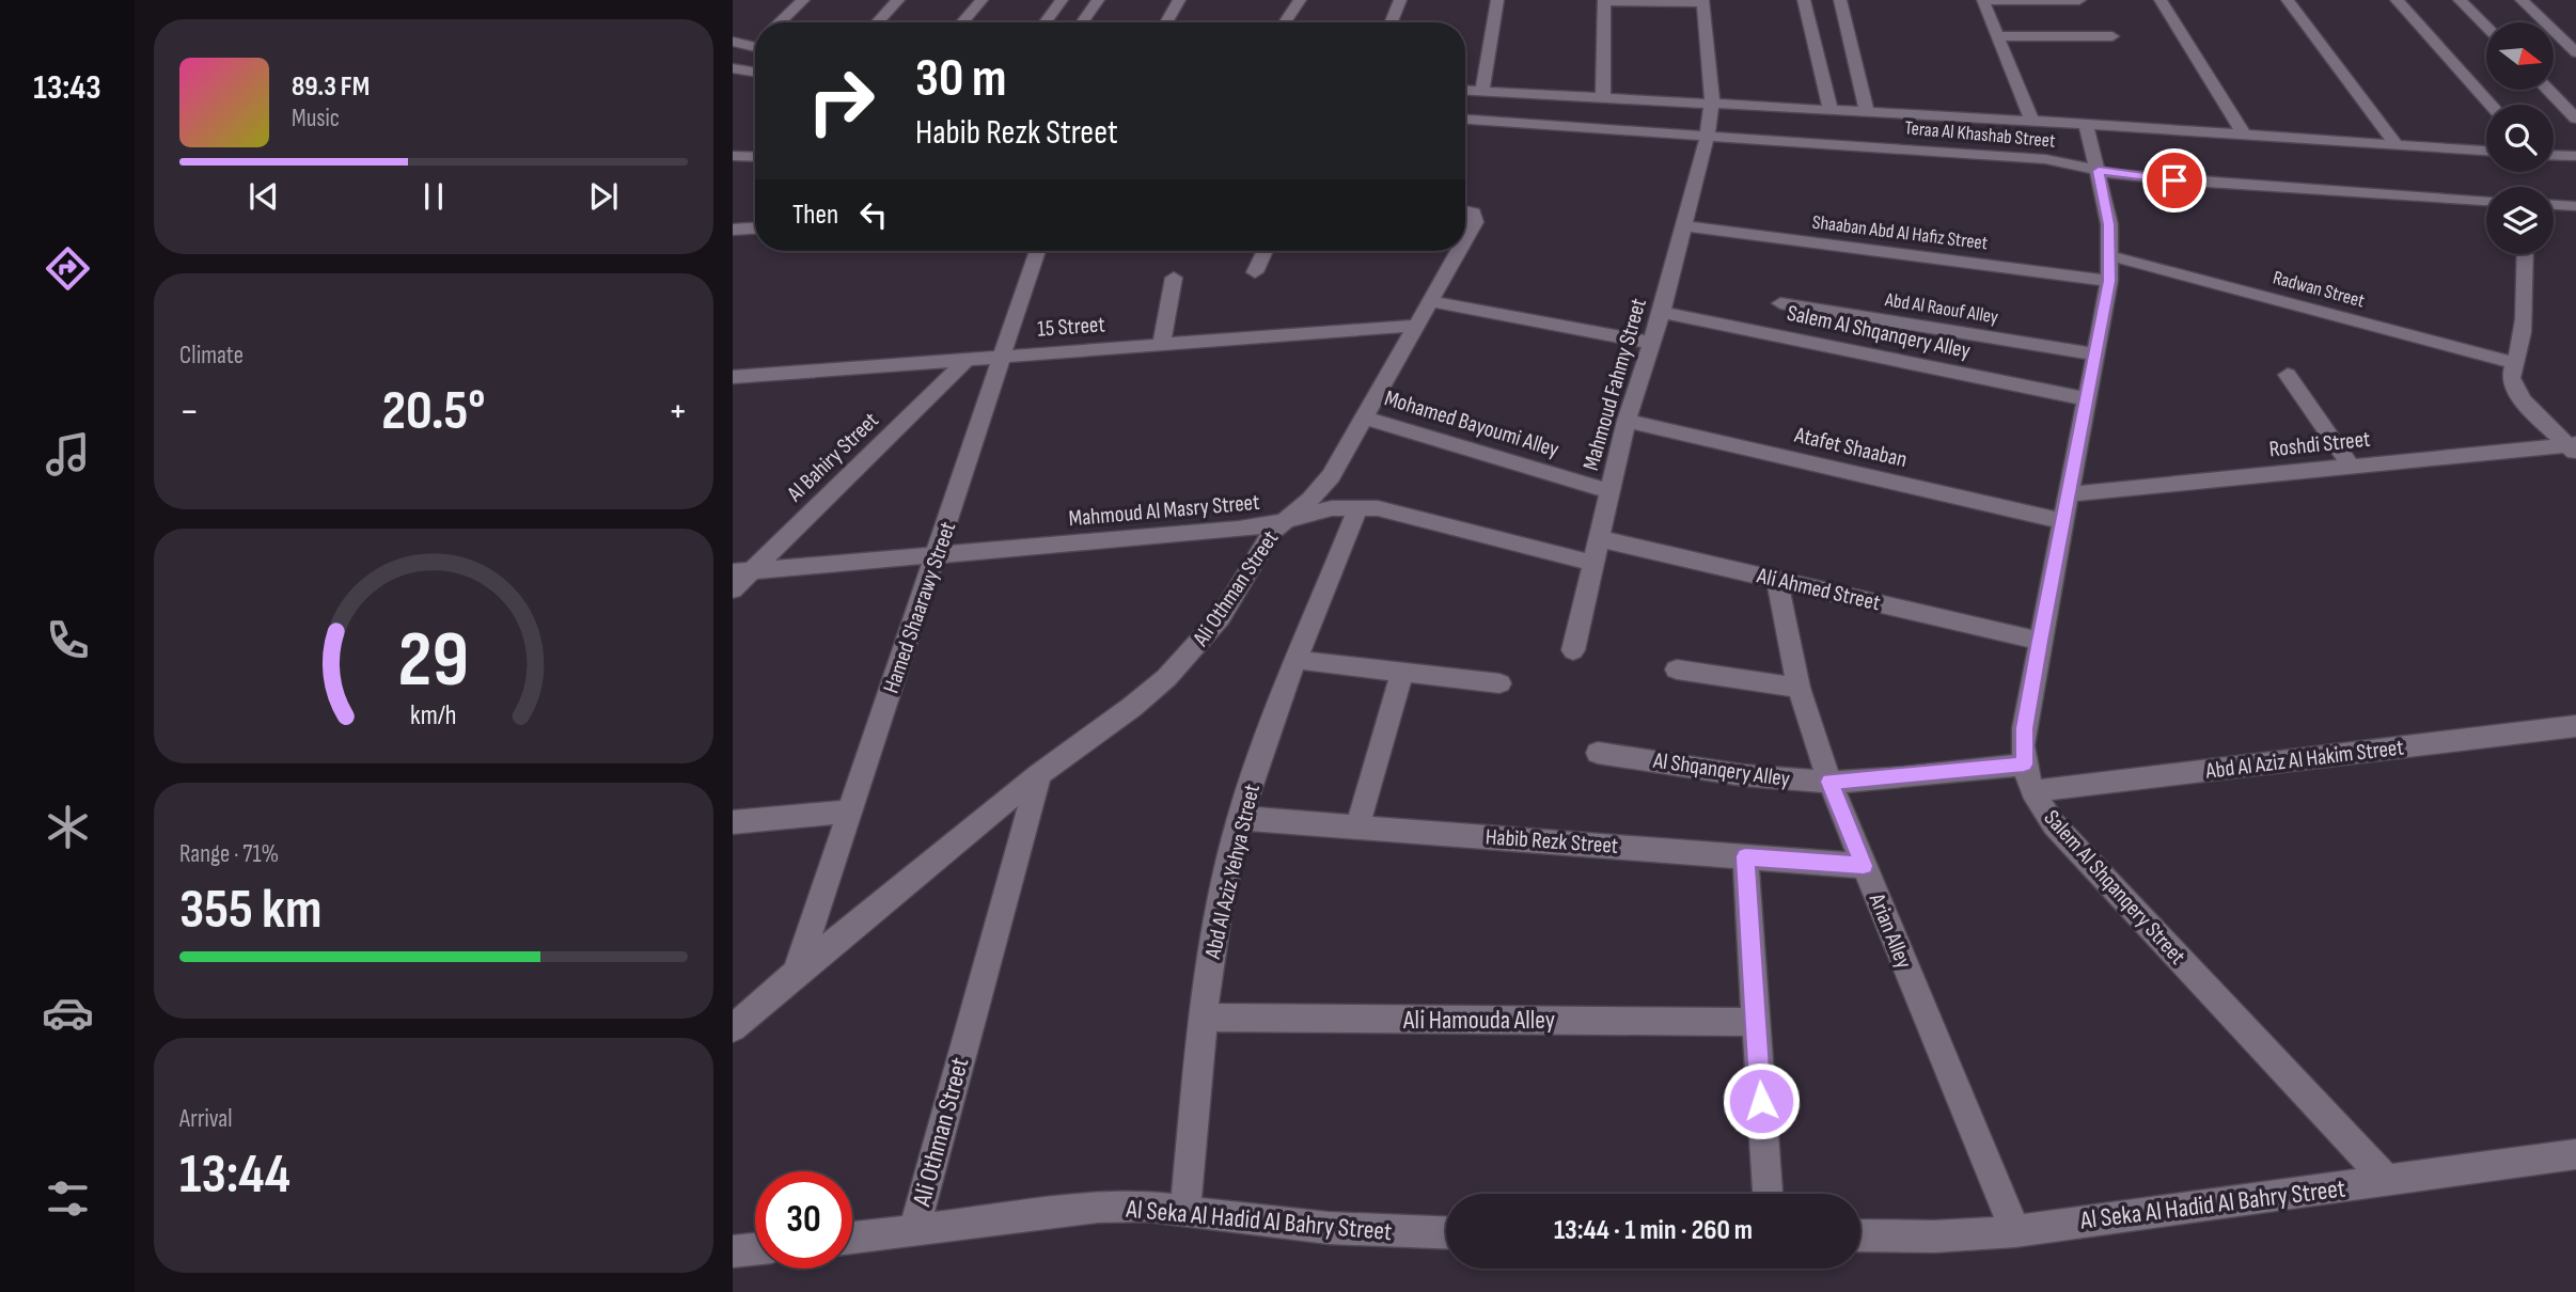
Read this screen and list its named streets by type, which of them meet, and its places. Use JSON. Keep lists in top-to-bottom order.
{
  "streets": {
    "street": [
      "Teraa Al Khashab Street",
      "Shaaban Abd Al Hafiz Street",
      "Radwan Street",
      "Abd Al Raouf Alley",
      "15 Street",
      "Salem Al Shqanqery Alley",
      "Mahmoud Fahmy Street",
      "Mohamed Bayoumi Alley",
      "Roshdi Street",
      "Atafet Shaaban",
      "Al Bahiry Street",
      "Mahmoud Al Masry Street",
      "Ali Othman Street",
      "Ali Ahmed Street",
      "Hamed Shaarawy Street",
      "Abd Al Aziz Al Hakim Street",
      "Al Shqanqery Alley",
      "Habib Rezk Street",
      "Abd Al Aziz Yehya Street",
      "Salem Al Shqanqery Street",
      "Arian Alley",
      "Ali Hamouda Alley",
      "Al Seka Al Hadid Al Bahry Street"
    ]
  },
  "crossings": [
    ["Teraa Al Khashab Street", "Mahmoud Fahmy Street"],
    ["Teraa Al Khashab Street", "Salem Al Shqanqery Street"],
    ["Shaaban Abd Al Hafiz Street", "Mahmoud Fahmy Street"],
    ["Shaaban Abd Al Hafiz Street", "Salem Al Shqanqery Street"],
    ["Radwan Street", "Salem Al Shqanqery Street"],
    ["Abd Al Raouf Alley", "Salem Al Shqanqery Street"],
    ["15 Street", "Al Bahiry Street"],
    ["15 Street", "Ali Othman Street"],
    ["15 Street", "Hamed Shaarawy Street"],
    ["Salem Al Shqanqery Alley", "Mahmoud Fahmy Street"],
    ["Salem Al Shqanqery Alley", "Salem Al Shqanqery Street"],
    ["Mahmoud Fahmy Street", "Mohamed Bayoumi Alley"],
    ["Mahmoud Fahmy Street", "Atafet Shaaban"],
    ["Mahmoud Fahmy Street", "Mahmoud Al Masry Street"],
    ["Mahmoud Fahmy Street", "Ali Ahmed Street"],
    ["Mohamed Bayoumi Alley", "Ali Othman Street"],
    ["Roshdi Street", "Salem Al Shqanqery Street"],
    ["Atafet Shaaban", "Salem Al Shqanqery Street"],
    ["Al Bahiry Street", "Mahmoud Al Masry Street"],
    ["Mahmoud Al Masry Street", "Ali Othman Street"],
    ["Mahmoud Al Masry Street", "Hamed Shaarawy Street"],
    ["Mahmoud Al Masry Street", "Abd Al Aziz Yehya Street"],
    ["Ali Othman Street", "Hamed Shaarawy Street"],
    ["Ali Othman Street", "Al Seka Al Hadid Al Bahry Street"],
    ["Ali Ahmed Street", "Salem Al Shqanqery Street"],
    ["Ali Ahmed Street", "Arian Alley"],
    ["Abd Al Aziz Al Hakim Street", "Salem Al Shqanqery Street"],
    ["Al Shqanqery Alley", "Salem Al Shqanqery Street"],
    ["Al Shqanqery Alley", "Arian Alley"],
    ["Habib Rezk Street", "Abd Al Aziz Yehya Street"],
    ["Habib Rezk Street", "Arian Alley"],
    ["Abd Al Aziz Yehya Street", "Ali Hamouda Alley"],
    ["Abd Al Aziz Yehya Street", "Al Seka Al Hadid Al Bahry Street"],
    ["Salem Al Shqanqery Street", "Al Seka Al Hadid Al Bahry Street"],
    ["Arian Alley", "Al Seka Al Hadid Al Bahry Street"]
  ],
  "north": "right",
  "page": {
    "tabs": "13:43",
    "turn": ["30 m", "Habib Rezk Street"],
    "song": ["89.3 FM", "Music"],
    "then": "Then",
    "tile": [
      "Climate",
      ["Range · 71%", "355 km"],
      ["Arrival", "13:44"]
    ],
    "heat": ["−", "20.5°", "+"],
    "limit": "30",
    "trip": "13:44 · 1 min · 260 m",
    "gauge": ["29", "km/h"]
  }
}
